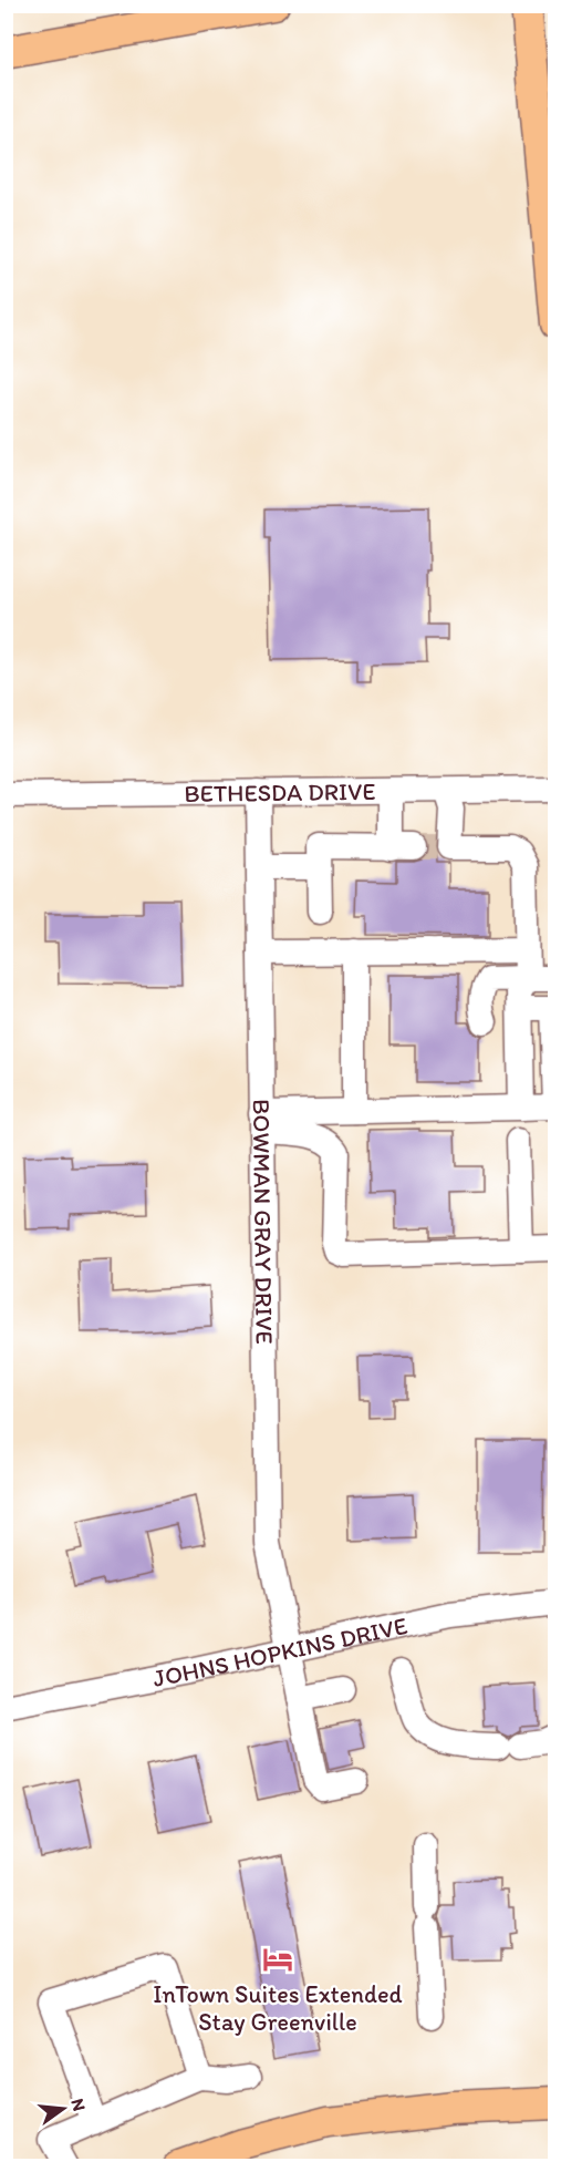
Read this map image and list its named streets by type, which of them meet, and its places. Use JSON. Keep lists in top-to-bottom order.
{
  "streets": {
    "street": ["BETHESDA DRIVE", "BOWMAN GRAY DRIVE", "JOHNS HOPKINS DRIVE"]
  },
  "crossings": [
    ["BETHESDA DRIVE", "BOWMAN GRAY DRIVE"],
    ["BOWMAN GRAY DRIVE", "JOHNS HOPKINS DRIVE"]
  ],
  "places": {
    "hotel": ["InTown Suites Extended Stay Greenville"]
  },
  "north": "right"
}
